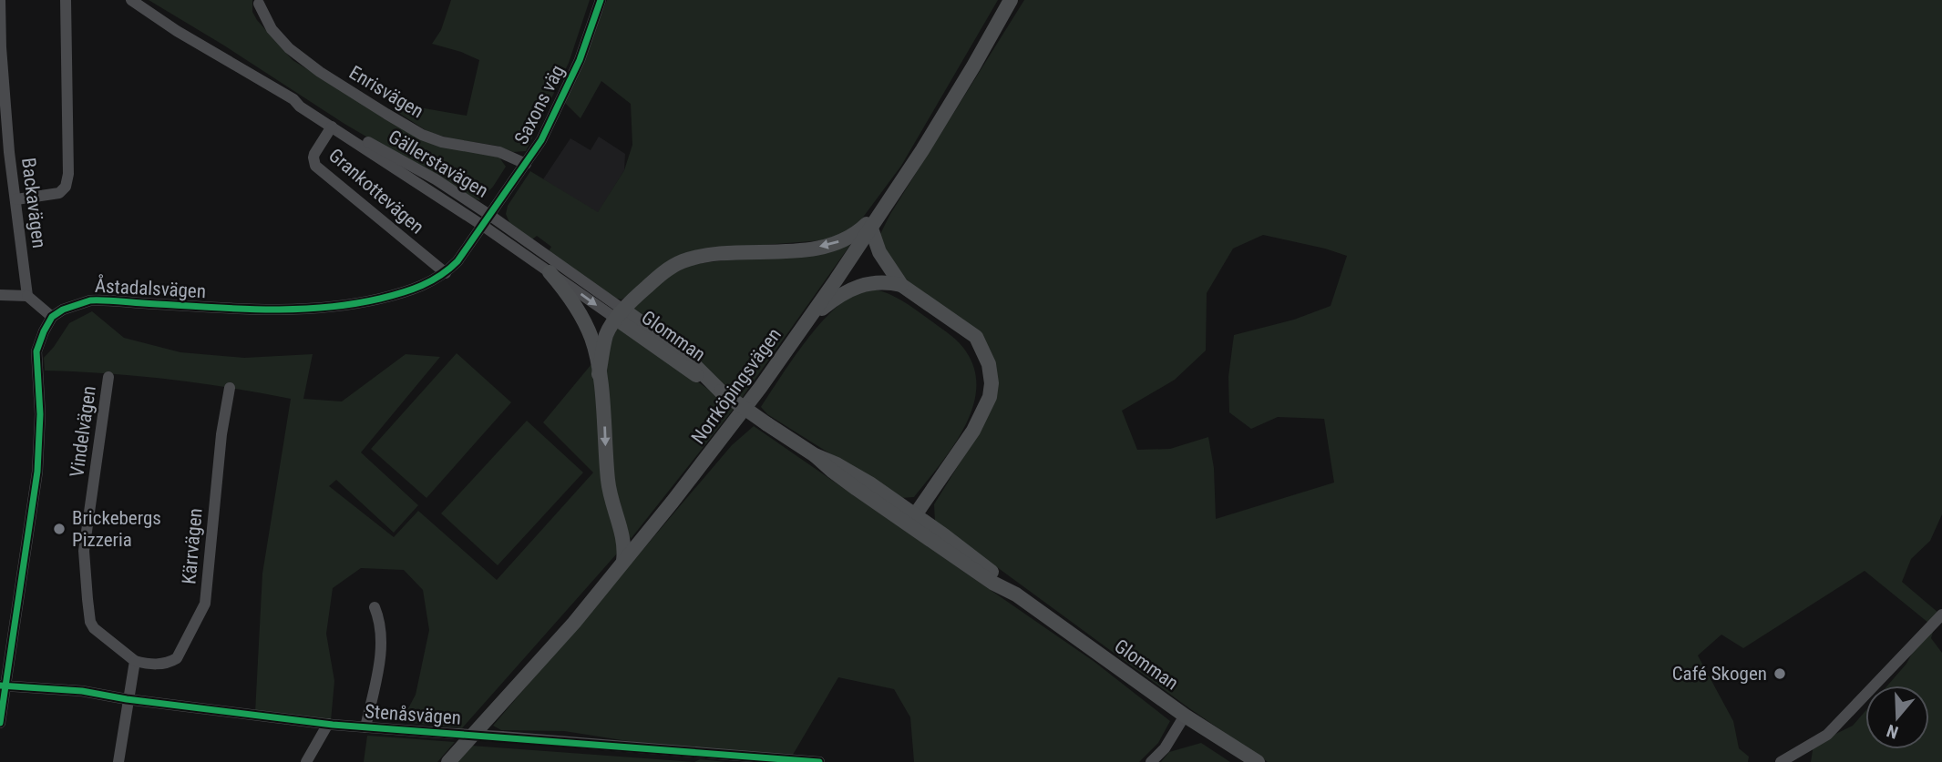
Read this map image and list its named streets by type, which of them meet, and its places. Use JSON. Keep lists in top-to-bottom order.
{
  "streets": {
    "main road": ["Glomman", "Norrköpingsvägen"],
    "street": [
      "Enrisvägen",
      "Saxons väg",
      "Gällerstavägen",
      "Grankottevägen",
      "Backavägen",
      "Åstadalsvägen",
      "Vindelvägen",
      "Kärrvägen",
      "Stenåsvägen"
    ]
  },
  "crossings": [
    ["Enrisvägen", "Saxons väg"],
    ["Saxons väg", "Gällerstavägen"],
    ["Saxons väg", "Åstadalsvägen"],
    ["Gällerstavägen", "Grankottevägen"],
    ["Gällerstavägen", "Åstadalsvägen"],
    ["Gällerstavägen", "Glomman"],
    ["Grankottevägen", "Åstadalsvägen"],
    ["Vindelvägen", "Kärrvägen"]
  ],
  "places": ["Brickebergs Pizzeria", "Café Skogen"],
  "north": "bottom"
}
